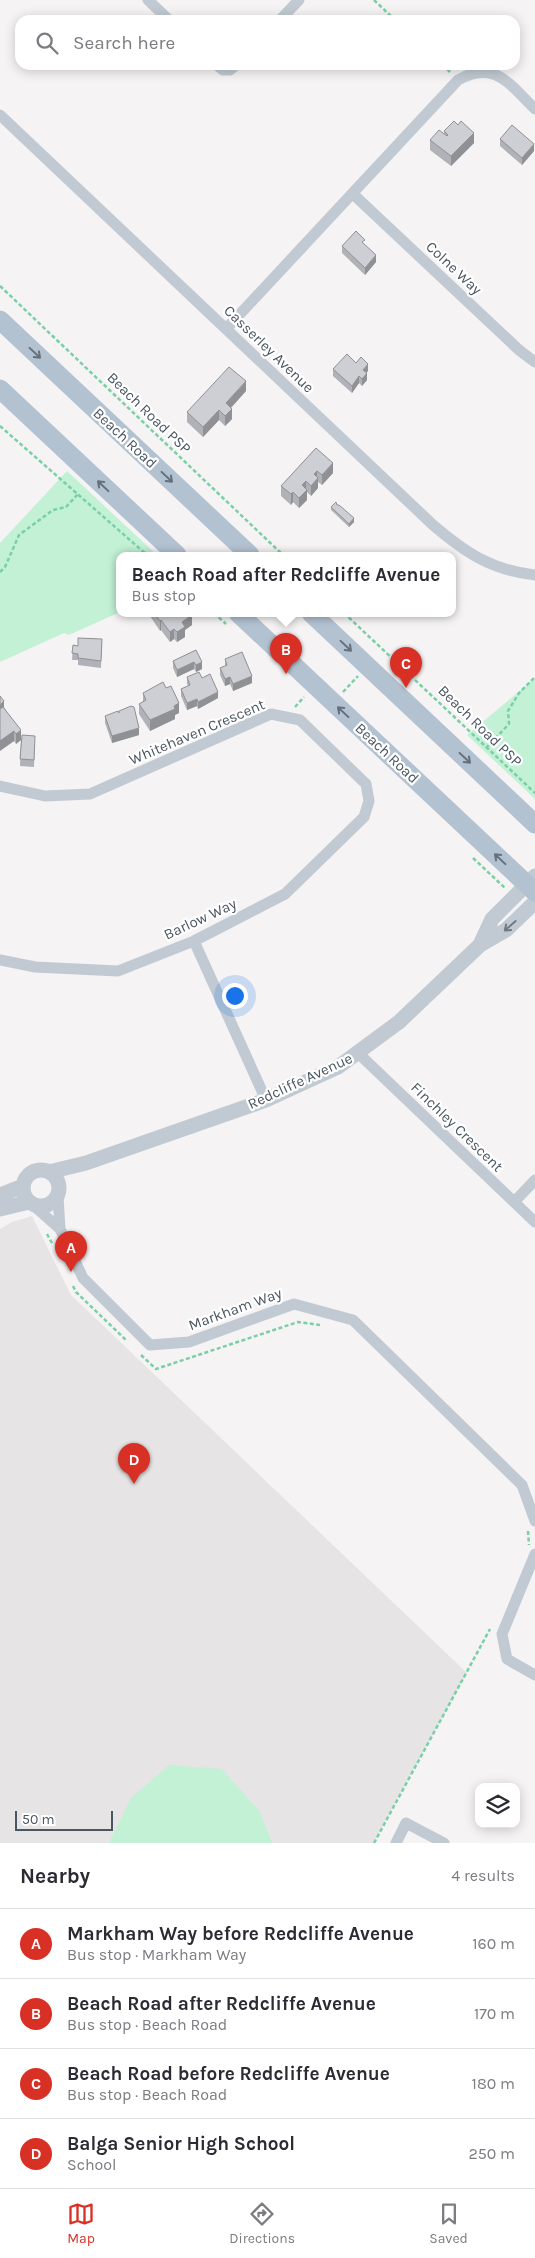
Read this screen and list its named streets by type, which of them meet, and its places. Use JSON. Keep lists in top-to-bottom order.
{
  "streets": {
    "main road": ["Beach Road"],
    "street": [
      "Colne Way",
      "Casserley Avenue",
      "Whitehaven Crescent",
      "Barlow Way",
      "Redcliffe Avenue",
      "Finchley Crescent",
      "Markham Way"
    ],
    "path": ["Beach Road PSP"]
  },
  "crossings": [
    ["Beach Road", "Redcliffe Avenue"],
    ["Whitehaven Crescent", "Barlow Way"],
    ["Redcliffe Avenue", "Finchley Crescent"],
    ["Redcliffe Avenue", "Markham Way"]
  ],
  "scale_bar": "50 m",
  "page": {
    "search": "Search here",
    "popup": ["Beach Road after Redcliffe Avenue", "Bus stop"],
    "pins": [
      "B",
      "C",
      "A",
      "D"
    ],
    "scale": "50 m",
    "heading": ["Nearby", "4 results"],
    "list": [
      {
        "mark": "A",
        "name": "Markham Way before Redcliffe Avenue",
        "note": "Bus stop · Markham Way",
        "value": "160 m"
      },
      {
        "mark": "B",
        "name": "Beach Road after Redcliffe Avenue",
        "note": "Bus stop · Beach Road",
        "value": "170 m"
      },
      {
        "mark": "C",
        "name": "Beach Road before Redcliffe Avenue",
        "note": "Bus stop · Beach Road",
        "value": "180 m"
      },
      {
        "mark": "D",
        "name": "Balga Senior High School",
        "note": "School",
        "value": "250 m"
      }
    ],
    "nav": ["Map", "Directions", "Saved"]
  }
}
